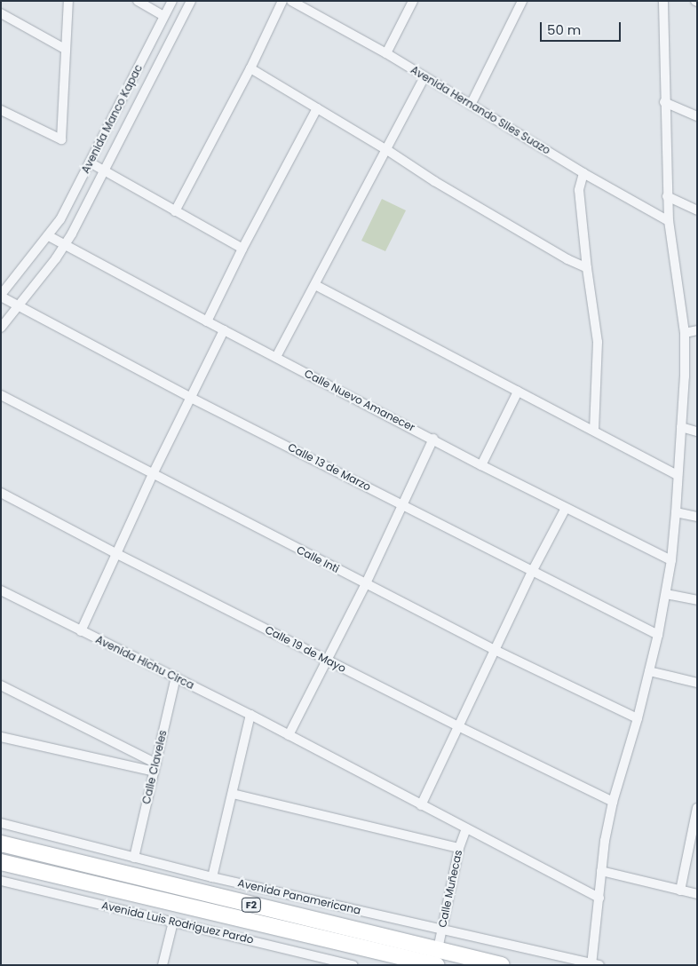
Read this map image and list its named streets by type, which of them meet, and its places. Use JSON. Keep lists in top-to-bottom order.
{
  "streets": {
    "highway": ["Avenida Panamericana", "F2"],
    "street": [
      "Avenida Hernando Siles Suazo",
      "Avenida Manco Kapac",
      "Calle Nuevo Amanecer",
      "Calle 13 de Marzo",
      "Calle Inti",
      "Calle 19 de Mayo",
      "Avenida Hichu Circa",
      "Calle Claveles",
      "Calle Muñecas",
      "Avenida Luis Rodriguez Pardo"
    ]
  },
  "crossings": [
    ["Avenida Manco Kapac", "Calle Nuevo Amanecer"],
    ["Avenida Manco Kapac", "Calle 13 de Marzo"],
    ["Avenida Hichu Circa", "Calle Claveles"],
    ["Avenida Hichu Circa", "Calle Muñecas"],
    ["Calle Claveles", "Avenida Panamericana"],
    ["Calle Muñecas", "Avenida Panamericana"]
  ],
  "scale_bar": "50 m"
}
